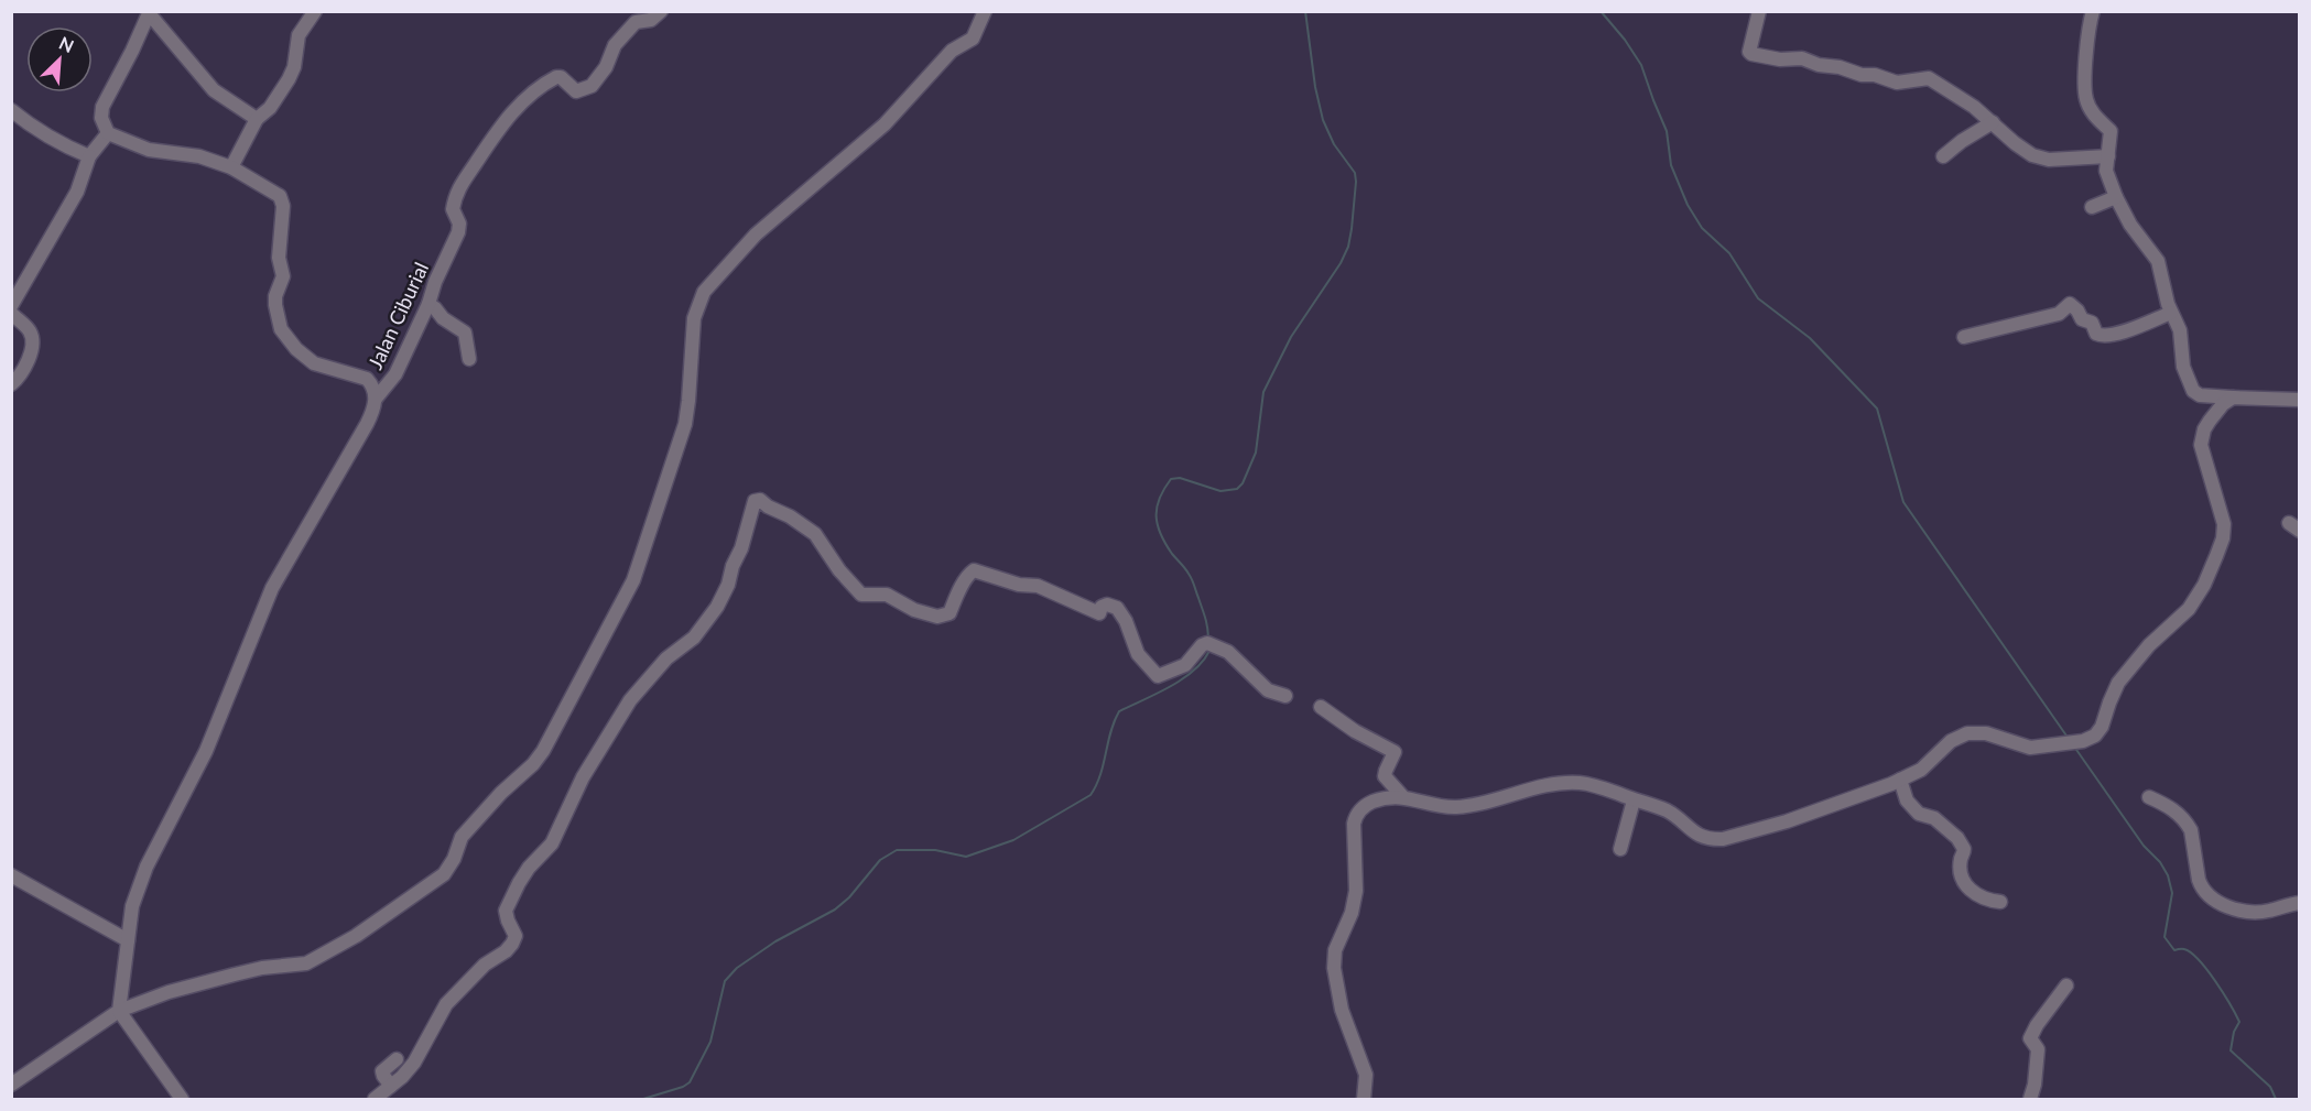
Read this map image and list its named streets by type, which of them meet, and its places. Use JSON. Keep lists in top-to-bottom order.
{
  "streets": {
    "street": ["Jalan Ciburial"]
  },
  "north": "top right"
}
